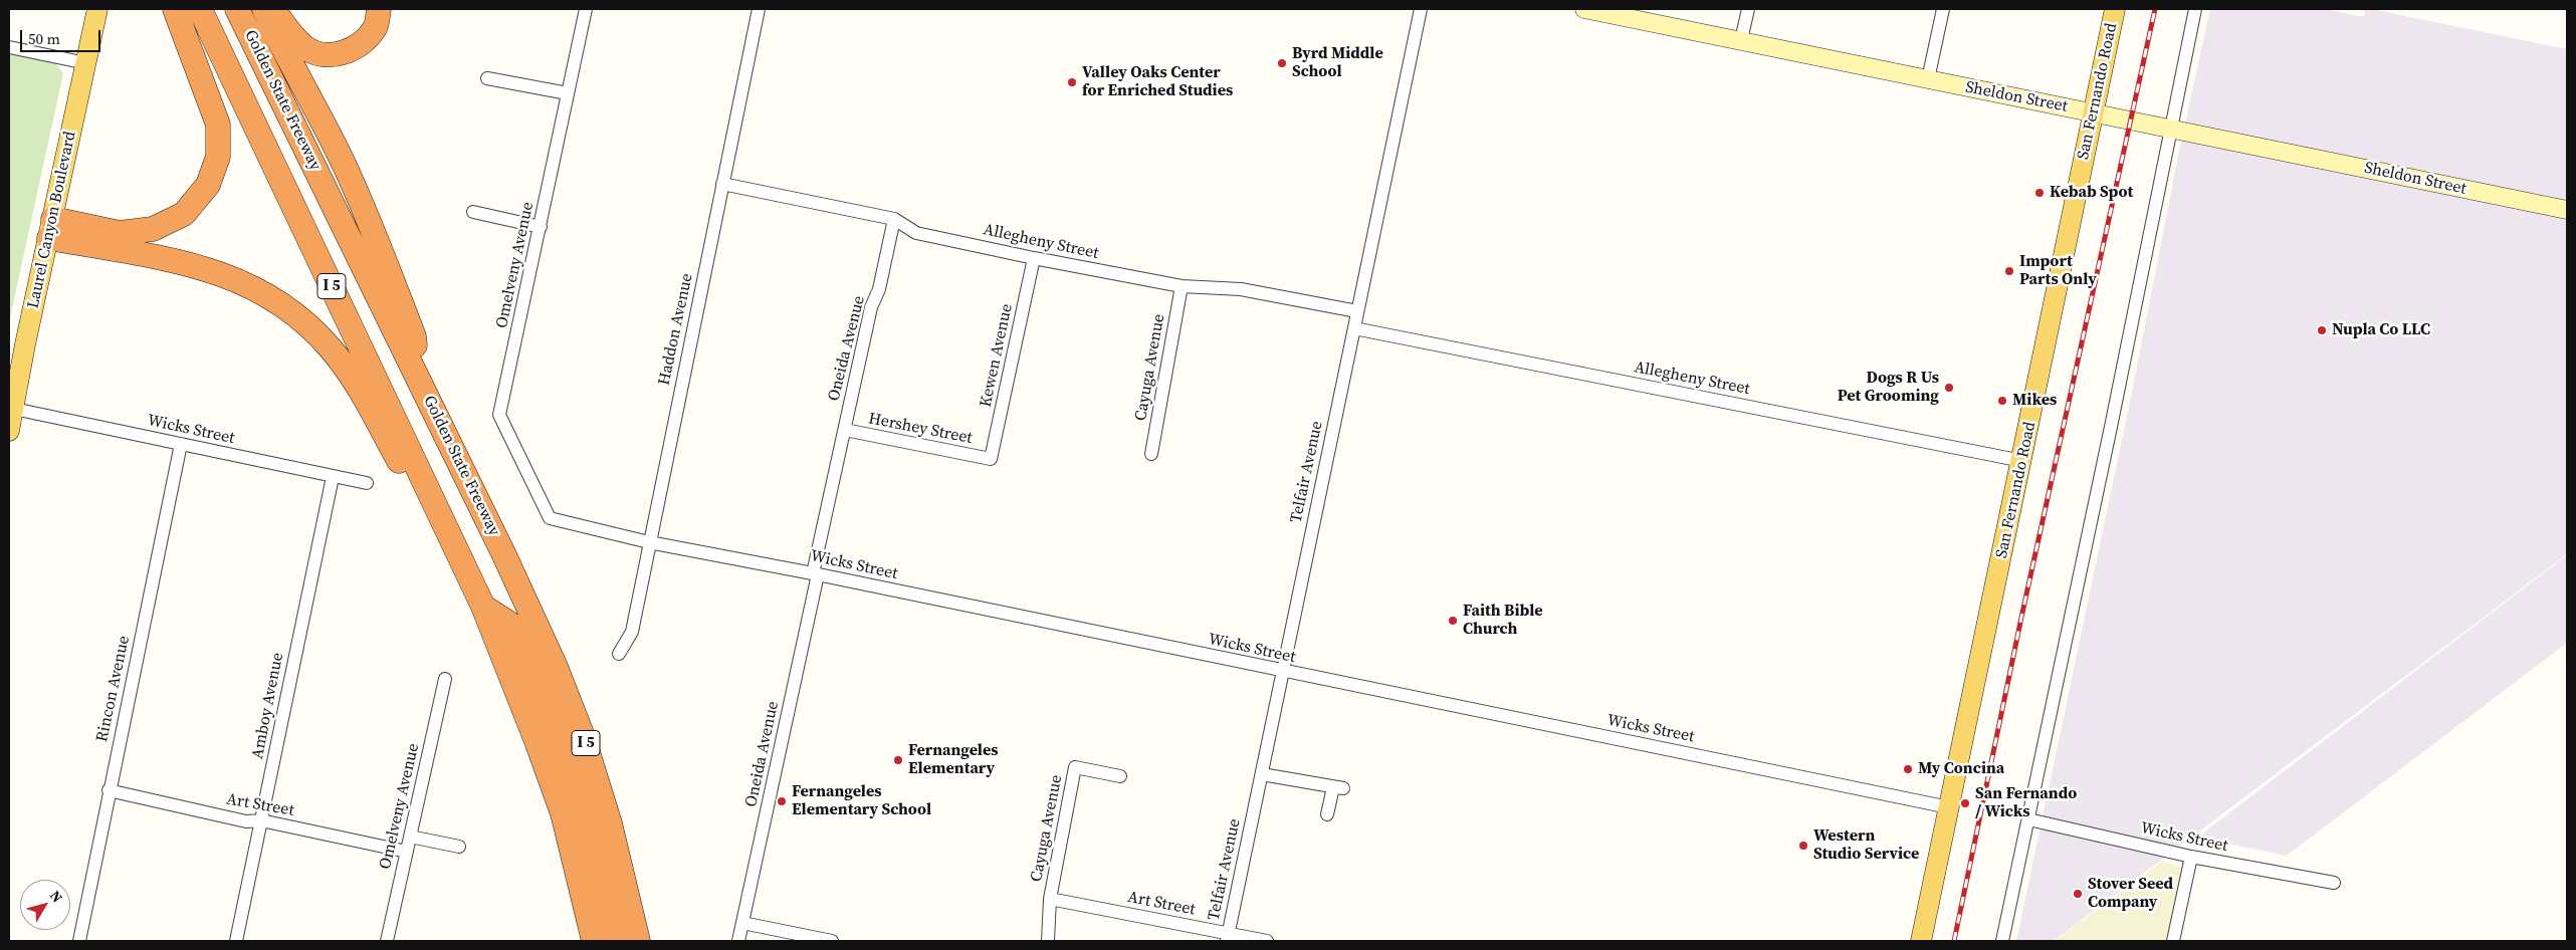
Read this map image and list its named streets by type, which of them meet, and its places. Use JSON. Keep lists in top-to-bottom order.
{
  "streets": {
    "highway": ["Golden State Freeway", "I 5"],
    "main road": ["San Fernando Road", "Sheldon Street", "Laurel Canyon Boulevard"],
    "street": [
      "Allegheny Street",
      "Omelveny Avenue",
      "Haddon Avenue",
      "Oneida Avenue",
      "Kewen Avenue",
      "Cayuga Avenue",
      "Hershey Street",
      "Wicks Street",
      "Telfair Avenue",
      "Rincon Avenue",
      "Amboy Avenue",
      "Art Street"
    ]
  },
  "crossings": [
    ["San Fernando Road", "Sheldon Street"],
    ["San Fernando Road", "Allegheny Street"],
    ["San Fernando Road", "Wicks Street"],
    ["Laurel Canyon Boulevard", "Wicks Street"],
    ["Allegheny Street", "Haddon Avenue"],
    ["Allegheny Street", "Oneida Avenue"],
    ["Allegheny Street", "Kewen Avenue"],
    ["Allegheny Street", "Cayuga Avenue"],
    ["Allegheny Street", "Telfair Avenue"],
    ["Omelveny Avenue", "Wicks Street"],
    ["Omelveny Avenue", "Art Street"],
    ["Haddon Avenue", "Wicks Street"],
    ["Oneida Avenue", "Hershey Street"],
    ["Oneida Avenue", "Wicks Street"],
    ["Kewen Avenue", "Hershey Street"],
    ["Cayuga Avenue", "Art Street"],
    ["Wicks Street", "Telfair Avenue"],
    ["Wicks Street", "Rincon Avenue"],
    ["Wicks Street", "Amboy Avenue"],
    ["Telfair Avenue", "Art Street"],
    ["Rincon Avenue", "Art Street"],
    ["Amboy Avenue", "Art Street"]
  ],
  "places": [
    "Byrd Middle School",
    "Valley Oaks Center for Enriched Studies",
    "Kebab Spot",
    "Import Parts Only",
    "Nupla Co LLC",
    "Dogs R Us Pet Grooming",
    "Mikes",
    "Faith Bible Church",
    "Fernangeles Elementary",
    "My Concina",
    "Fernangeles Elementary School",
    "San Fernando / Wicks",
    "Western Studio Service",
    "Stover Seed Company"
  ],
  "scale_bar": "50 m",
  "north": "top right"
}
